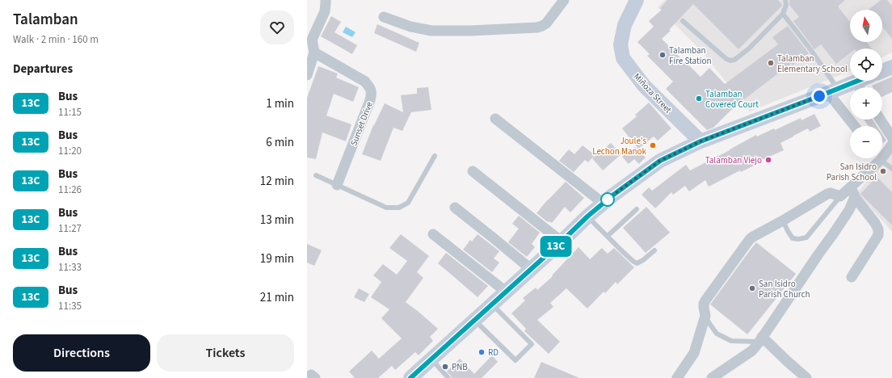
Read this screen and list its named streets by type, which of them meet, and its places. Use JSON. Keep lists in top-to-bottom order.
{
  "streets": {
    "main road": ["Miñoza Street"],
    "street": ["Sunset Drive"]
  },
  "places": [
    "Talamban Fire Station",
    "Talamban Elementary School",
    "Talamban Covered Court",
    "Joule's Lechon Manok",
    "Talamban Viejo",
    "San Isidro Parish School",
    "San Isidro Parish Church",
    "RD",
    "PNB"
  ],
  "lines": ["bus line 13C"],
  "north": "top",
  "page": {
    "heading": [
      ["Talamban", "Walk · 2 min · 160 m"],
      "Departures"
    ],
    "on_map": "13C",
    "map_buttons": ["+", "−"],
    "list": [
      {
        "mark": "13C",
        "name": "Bus",
        "note": "11:15",
        "value": "1 min"
      },
      {
        "mark": "13C",
        "name": "Bus",
        "note": "11:20",
        "value": "6 min"
      },
      {
        "mark": "13C",
        "name": "Bus",
        "note": "11:26",
        "value": "12 min"
      },
      {
        "mark": "13C",
        "name": "Bus",
        "note": "11:27",
        "value": "13 min"
      },
      {
        "mark": "13C",
        "name": "Bus",
        "note": "11:33",
        "value": "19 min"
      },
      {
        "mark": "13C",
        "name": "Bus",
        "note": "11:35",
        "value": "21 min"
      }
    ],
    "buttons": ["Directions", "Tickets"]
  }
}
